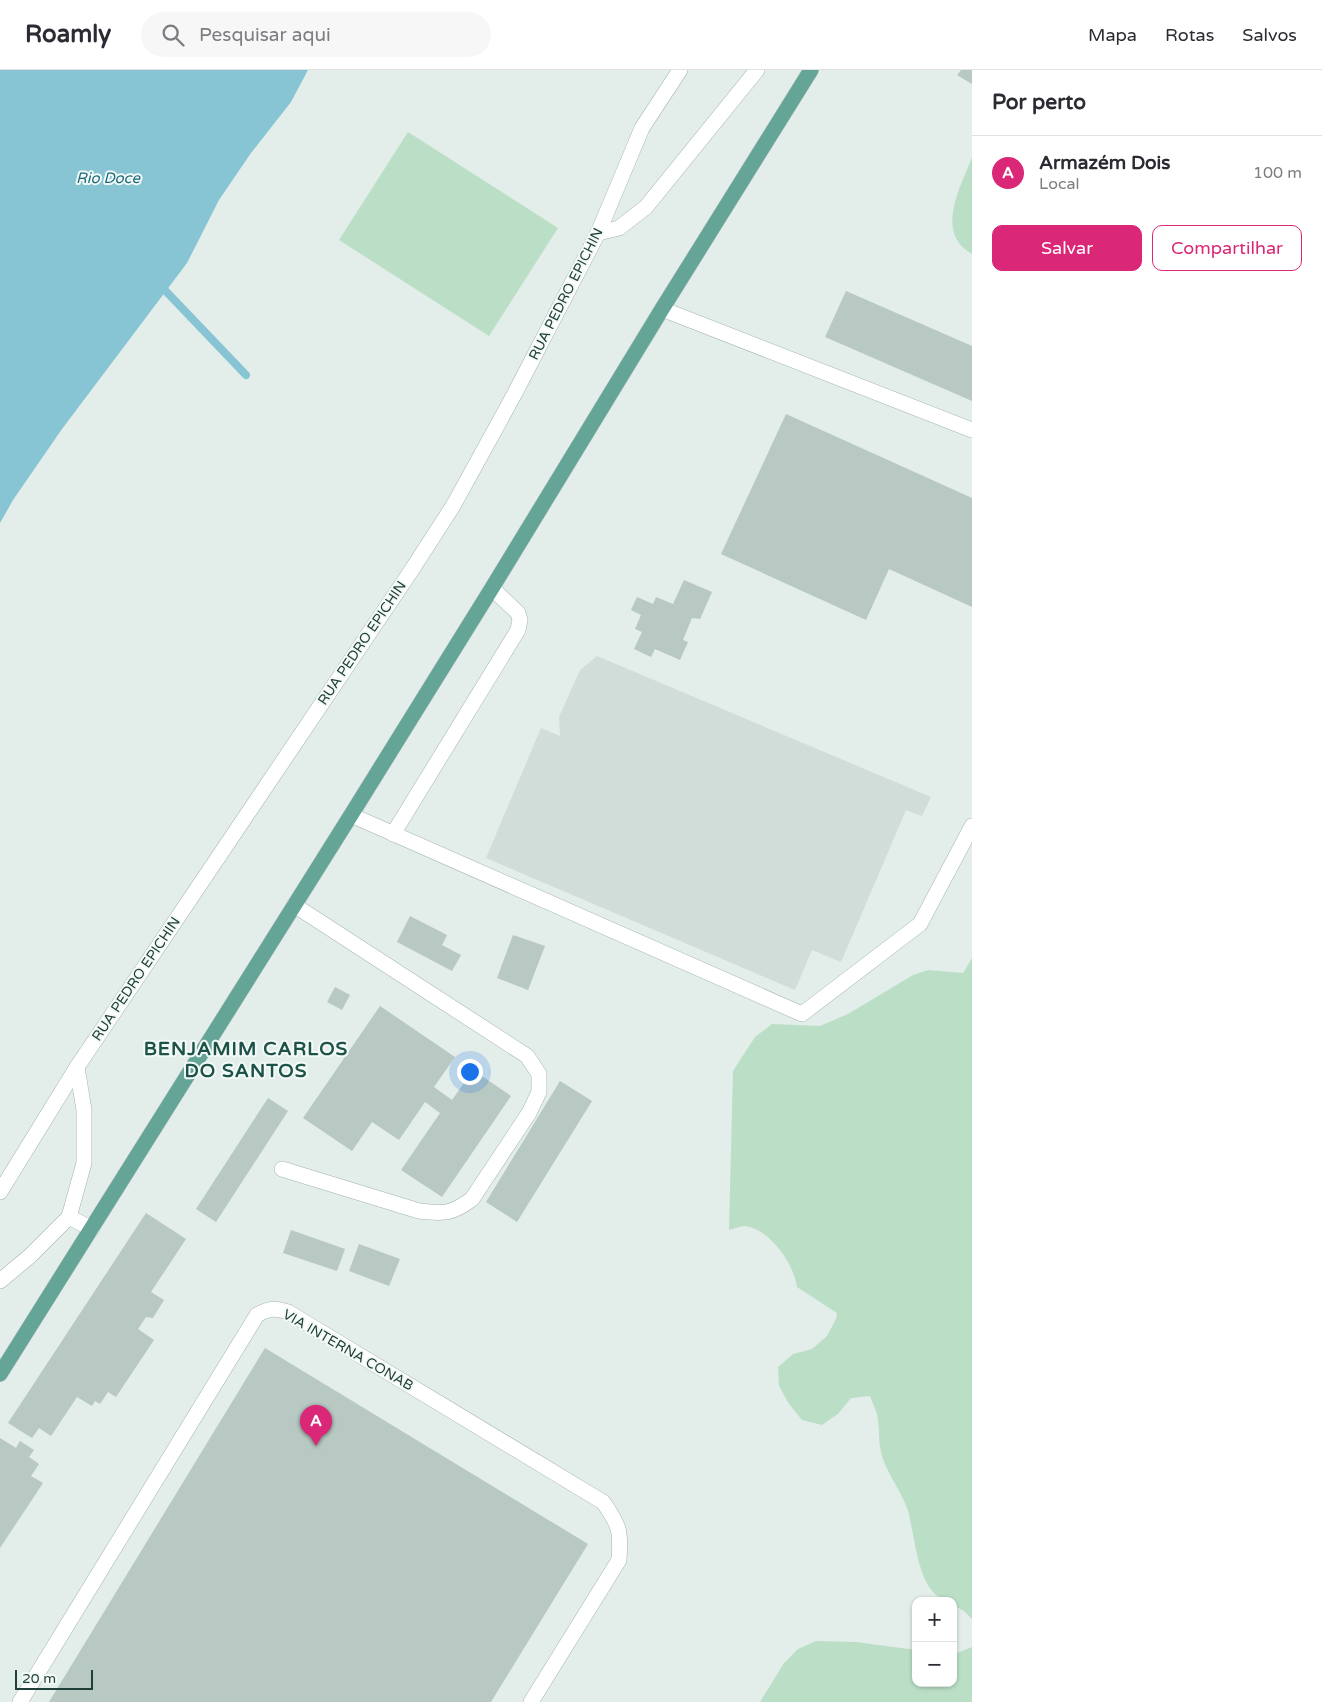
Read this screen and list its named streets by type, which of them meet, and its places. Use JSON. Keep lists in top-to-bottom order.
{
  "streets": {
    "street": ["RUA PEDRO EPICHIN", "VIA INTERNA CONAB"]
  },
  "districts": ["BENJAMIM CARLOS DO SANTOS"],
  "water": ["Rio Doce"],
  "scale_bar": "20 m",
  "page": {
    "header": "Roamly",
    "search": "Pesquisar aqui",
    "nav": ["Mapa", "Rotas", "Salvos"],
    "heading": "Por perto",
    "list": [
      {
        "mark": "A",
        "name": "Armazém Dois",
        "note": "Local",
        "value": "100 m"
      }
    ],
    "buttons": ["Salvar", "Compartilhar"],
    "pins": "A",
    "map_buttons": ["+", "−"],
    "scale": "20 m"
  }
}
